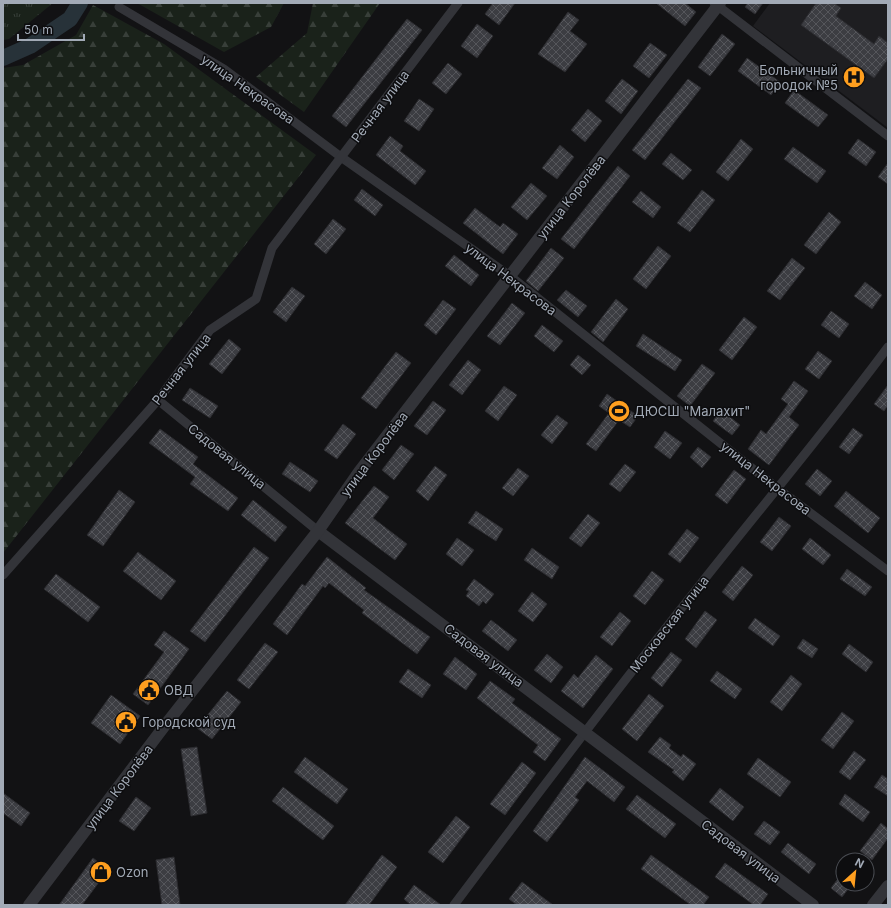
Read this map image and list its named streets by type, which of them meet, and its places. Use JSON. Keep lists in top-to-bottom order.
{
  "streets": {
    "street": [
      "улица Некрасова",
      "Речная улица",
      "улица Королёва",
      "Садовая улица",
      "Московская улица"
    ]
  },
  "crossings": [
    ["улица Некрасова", "Речная улица"],
    ["улица Некрасова", "улица Королёва"],
    ["улица Некрасова", "Московская улица"],
    ["Речная улица", "Садовая улица"],
    ["улица Королёва", "Садовая улица"],
    ["Садовая улица", "Московская улица"]
  ],
  "places": {
    "hospital": ["Больничный городок №5"],
    "sports": ["ДЮСШ \"Малахит\""],
    "public building": ["ОВД", "Городской суд"],
    "shop": ["Ozon"]
  },
  "scale_bar": "50 m",
  "north": "top right"
}
